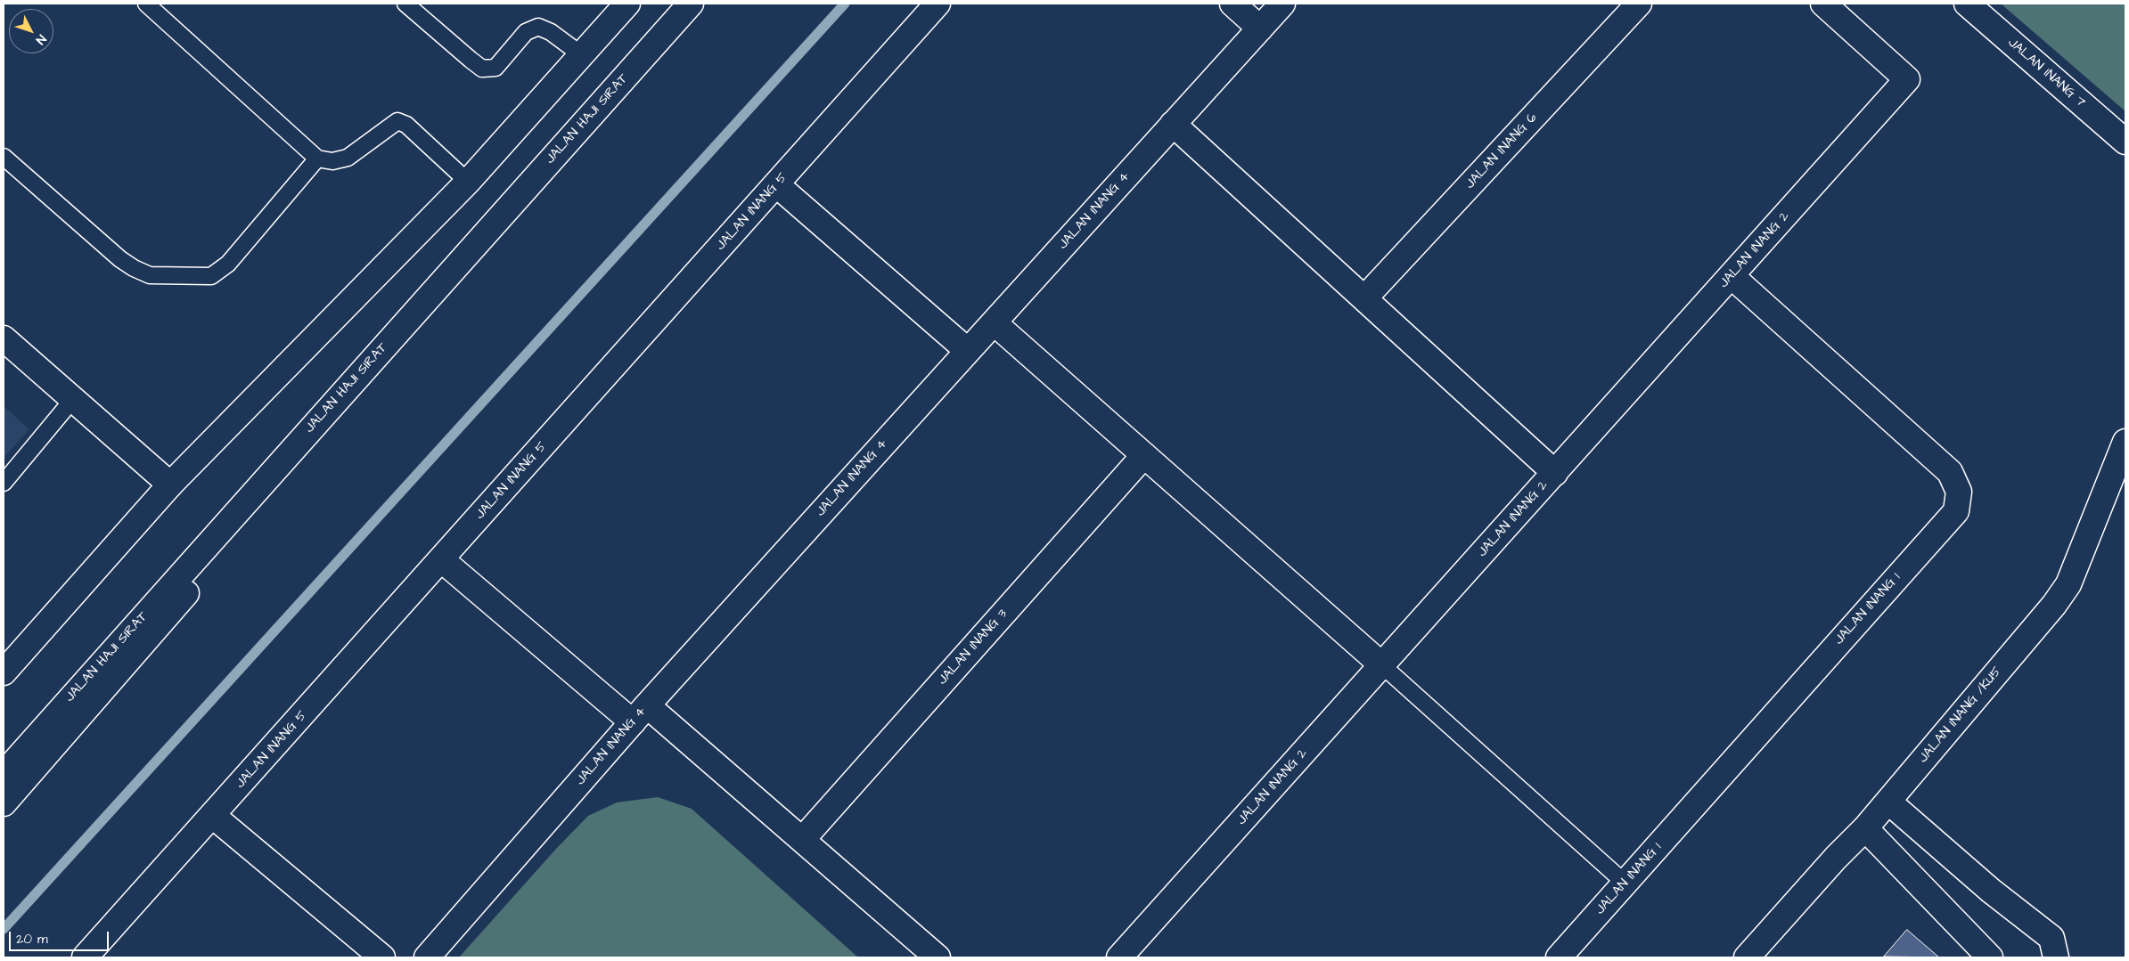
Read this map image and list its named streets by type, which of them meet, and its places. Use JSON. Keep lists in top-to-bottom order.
{
  "streets": {
    "street": [
      "JALAN INANG 7",
      "JALAN HAJI SIRAT",
      "JALAN INANG 6",
      "JALAN INANG 4",
      "JALAN INANG 5",
      "JALAN INANG 2",
      "JALAN INANG 1",
      "JALAN INANG 3",
      "JALAN INANG /KU5"
    ]
  },
  "crossings": [
    ["JALAN INANG 2", "JALAN INANG 1"]
  ],
  "scale_bar": "20 m",
  "north": "bottom right"
}
